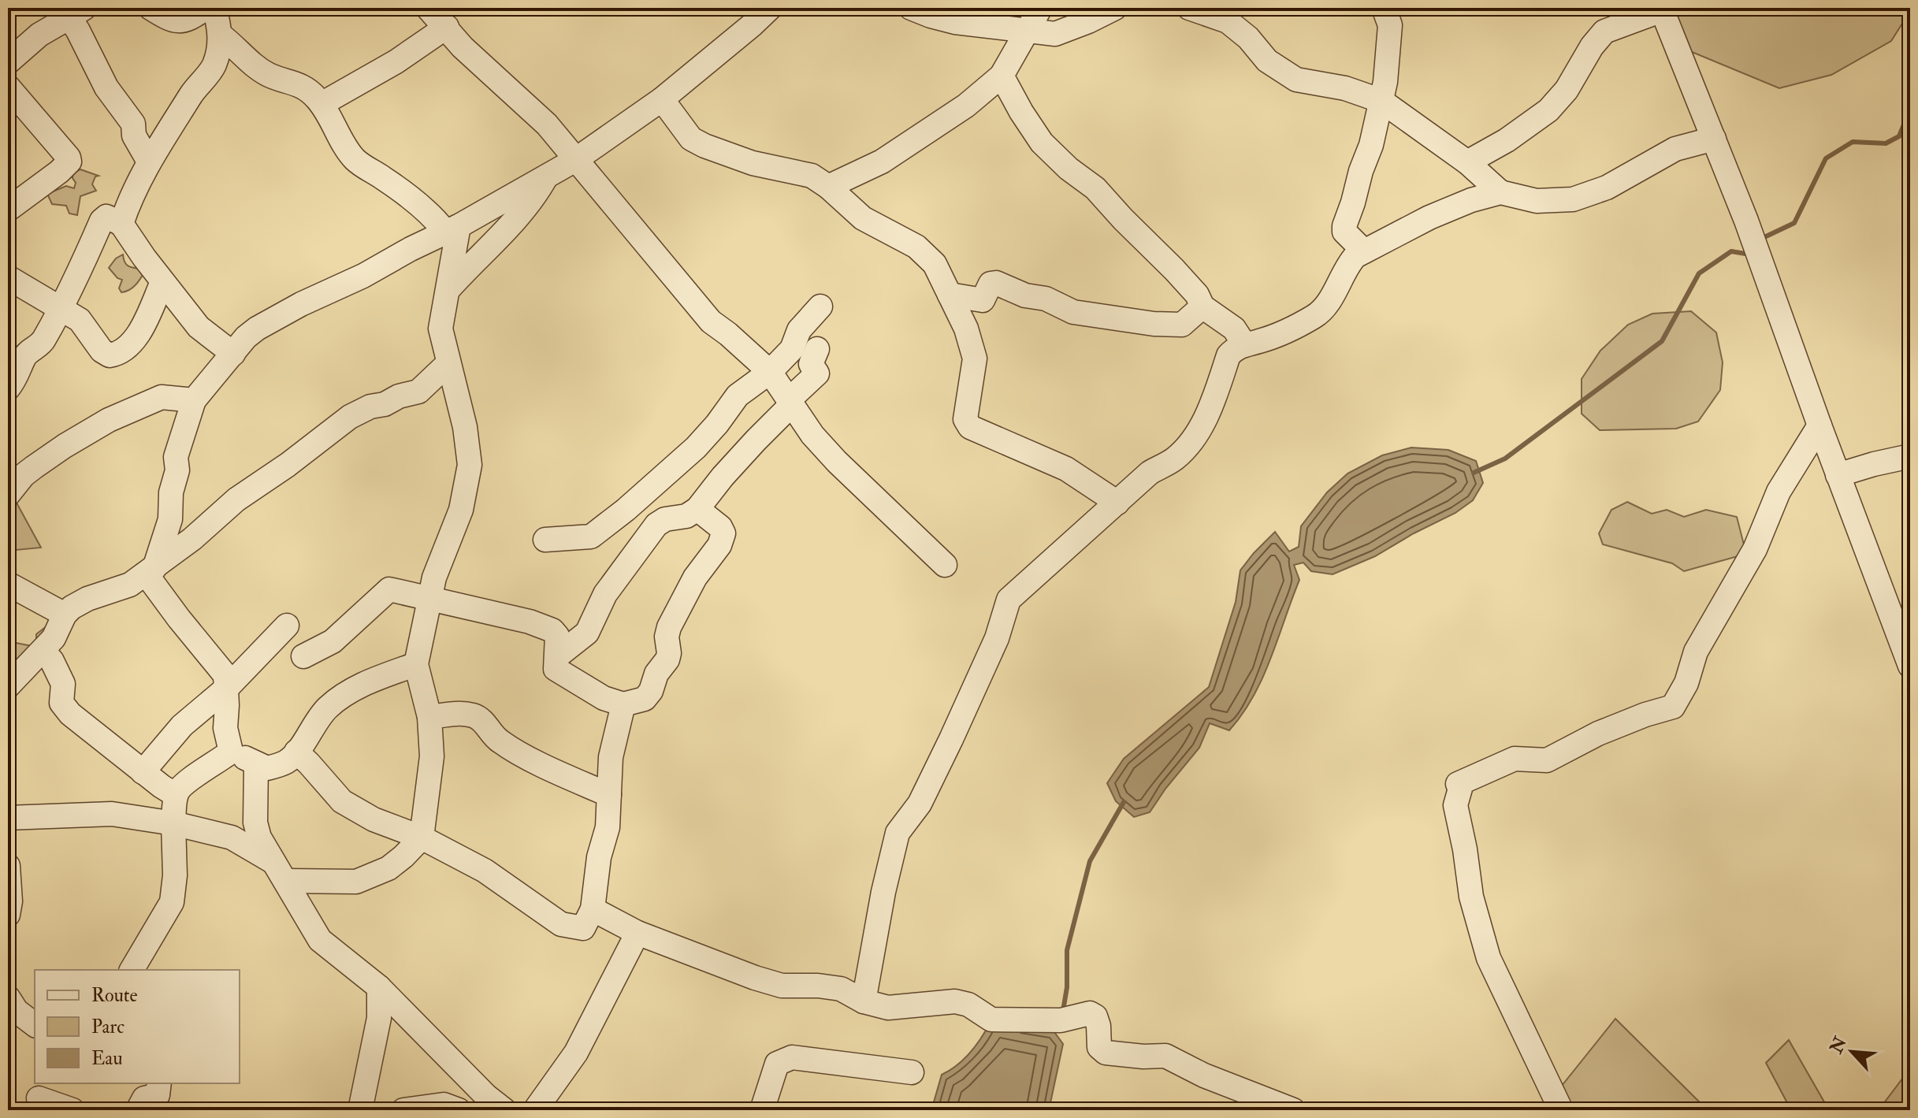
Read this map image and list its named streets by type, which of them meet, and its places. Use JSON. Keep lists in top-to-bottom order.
{
  "legend": ["Route", "Parc", "Eau"],
  "north": "top left"
}
